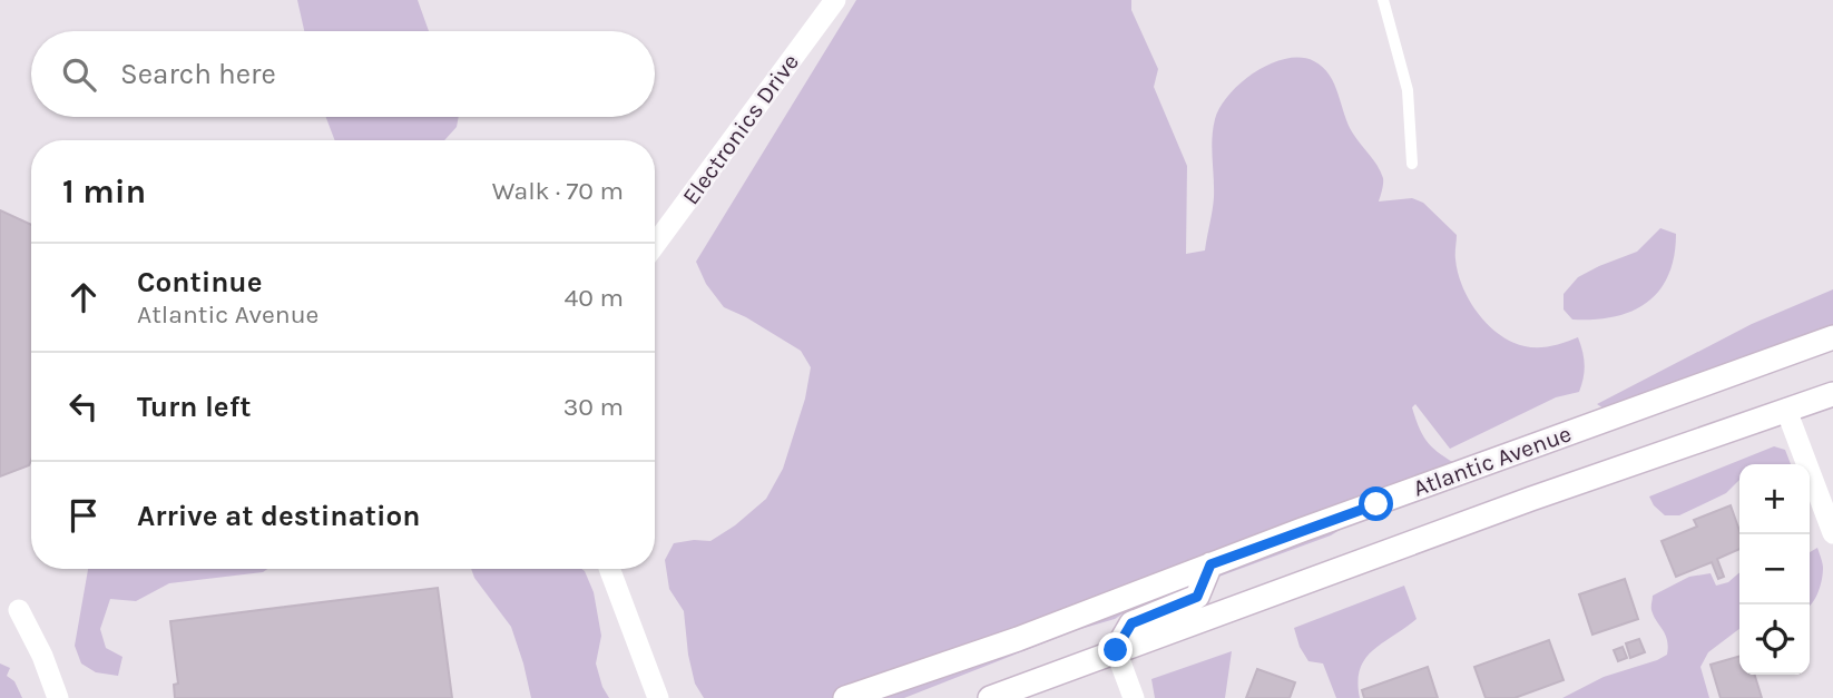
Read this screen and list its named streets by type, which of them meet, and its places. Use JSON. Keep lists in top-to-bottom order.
{
  "streets": {
    "main road": ["Atlantic Avenue"],
    "street": ["Electronics Drive"]
  },
  "page": {
    "search": "Search here",
    "heading": ["1 min", "Walk · 70 m"],
    "list": [
      ["Continue", "Atlantic Avenue", "40 m"],
      ["Turn left", "30 m"],
      "Arrive at destination"
    ],
    "map_buttons": ["+", "−"]
  }
}
